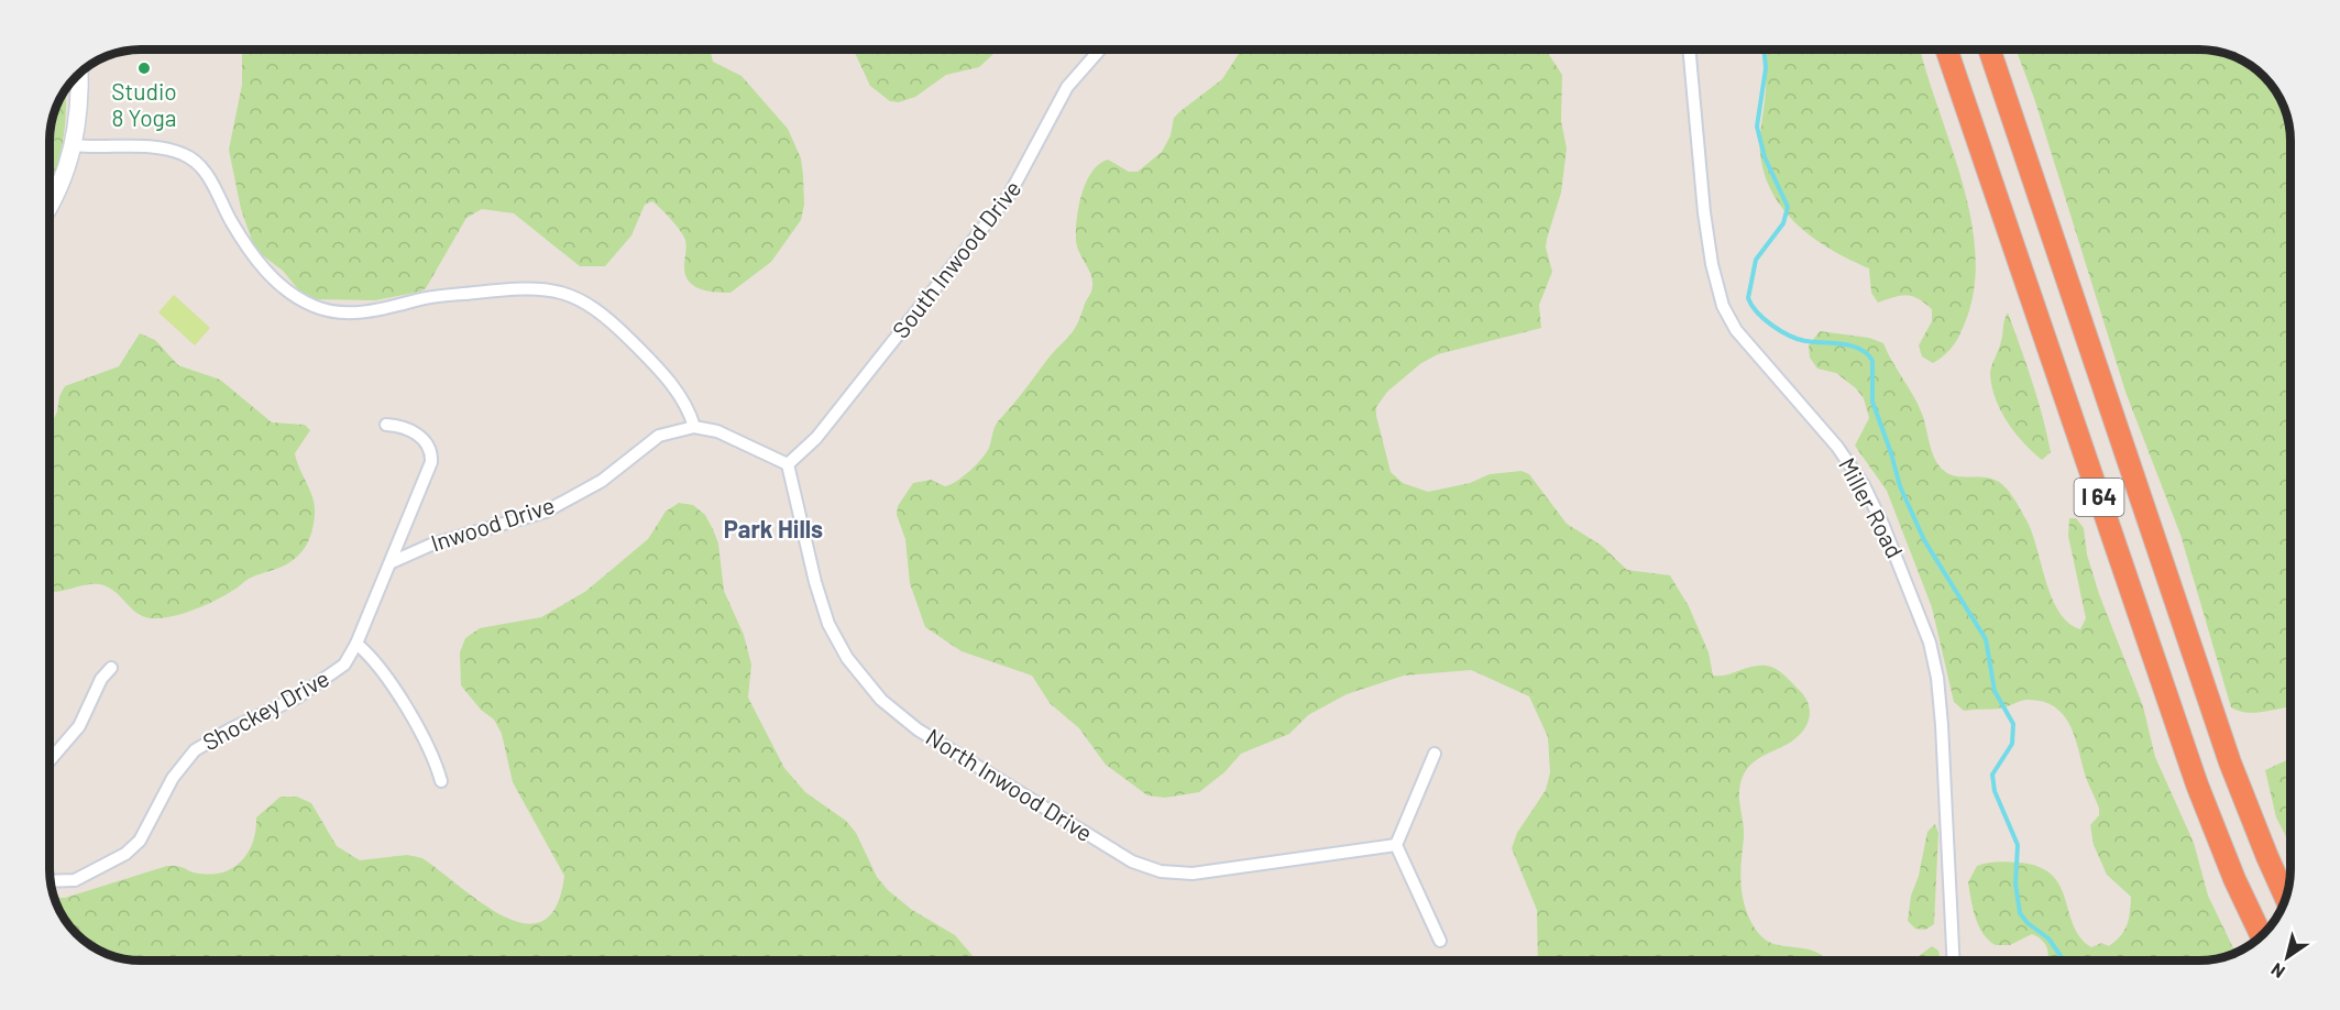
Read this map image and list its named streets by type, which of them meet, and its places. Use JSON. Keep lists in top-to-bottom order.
{
  "streets": {
    "highway": ["I 64"],
    "street": [
      "South Inwood Drive",
      "Miller Road",
      "Inwood Drive",
      "Shockey Drive",
      "North Inwood Drive"
    ]
  },
  "crossings": [
    ["South Inwood Drive", "North Inwood Drive"],
    ["Inwood Drive", "Shockey Drive"]
  ],
  "districts": ["Park Hills"],
  "places": ["Studio 8 Yoga"],
  "north": "bottom left"
}
